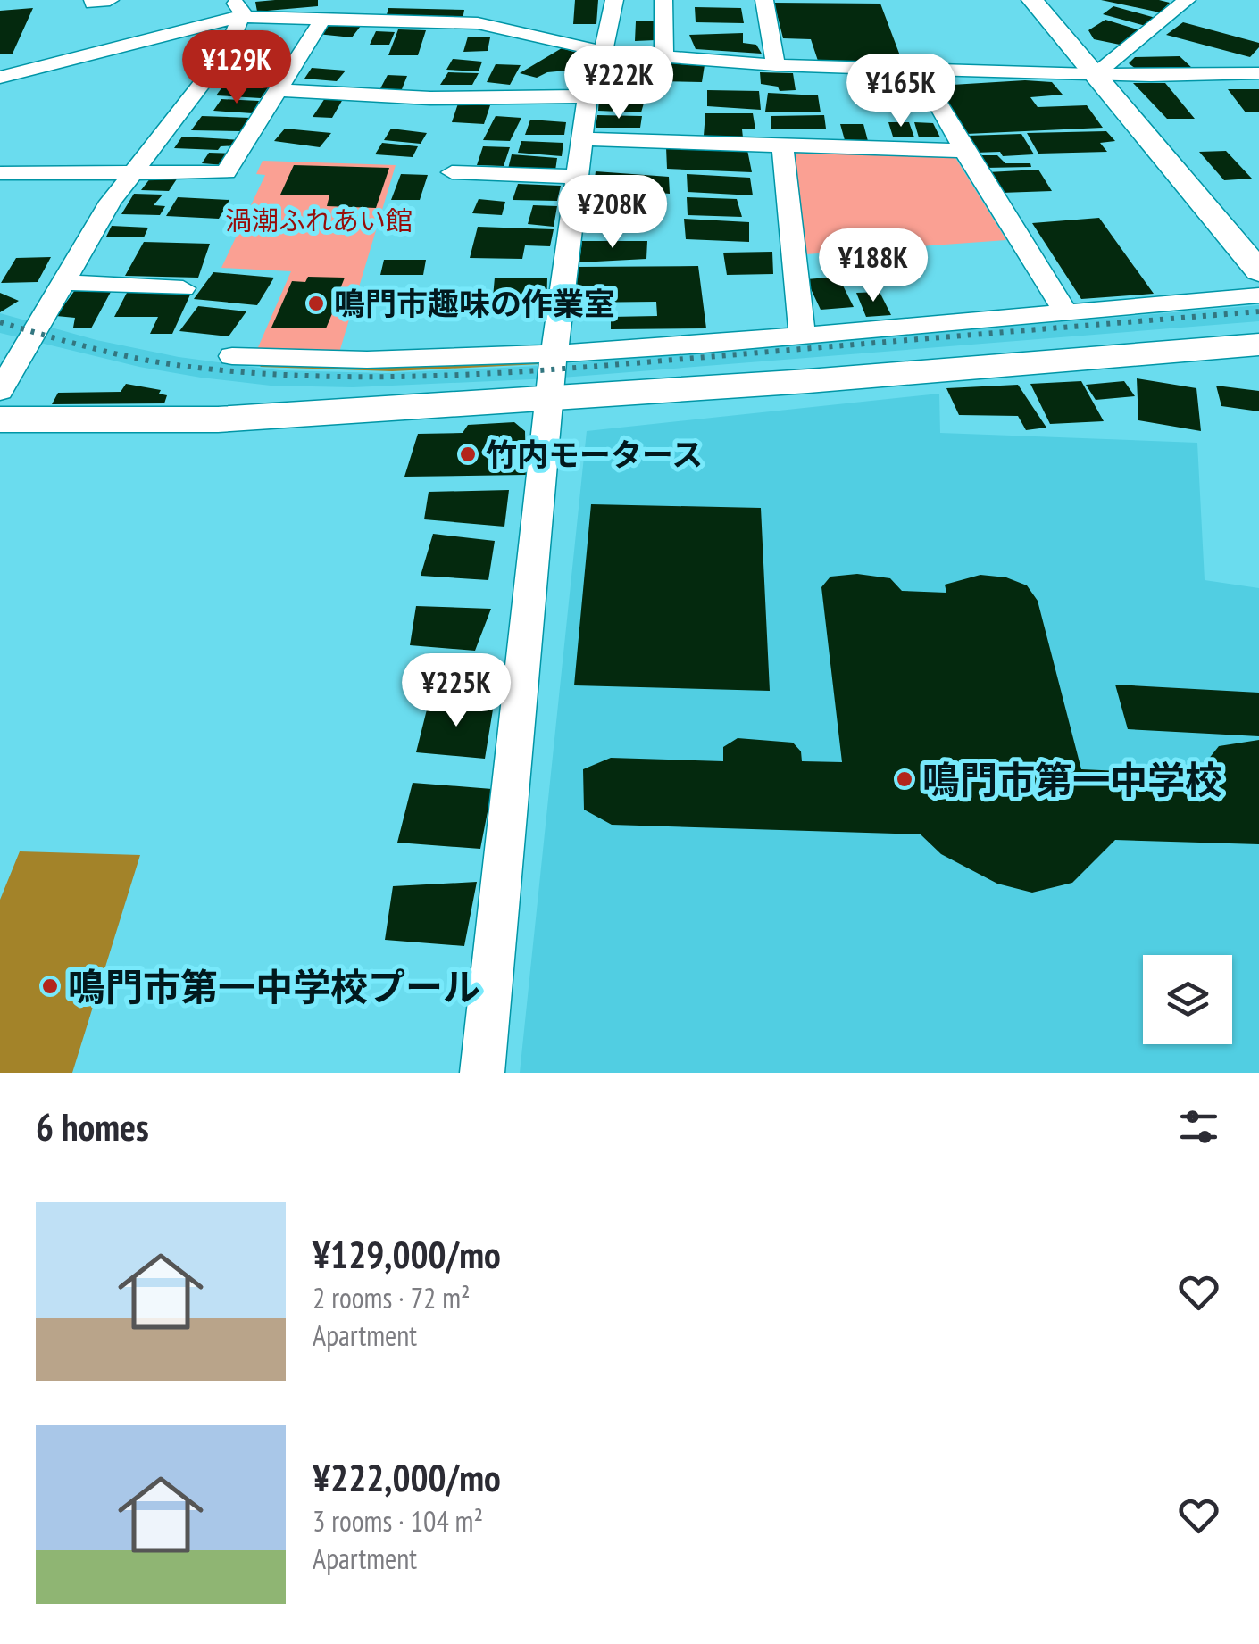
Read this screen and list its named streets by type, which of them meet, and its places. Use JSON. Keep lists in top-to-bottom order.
{
  "parks": ["渦潮ふれあい館"],
  "places": [
    "鳴門市趣味の作業室",
    "竹内モータース",
    "鳴門市第一中学校",
    "鳴門市第一中学校プール"
  ],
  "page": {
    "price": [
      "¥129K",
      "¥222K",
      "¥165K",
      "¥208K",
      "¥188K",
      "¥225K"
    ],
    "heading": "6 homes",
    "list": [
      {
        "name": "¥129,000/mo",
        "note": "2 rooms · 72 m² · Apartment"
      },
      {
        "name": "¥222,000/mo",
        "note": "3 rooms · 104 m² · Apartment"
      }
    ]
  }
}
